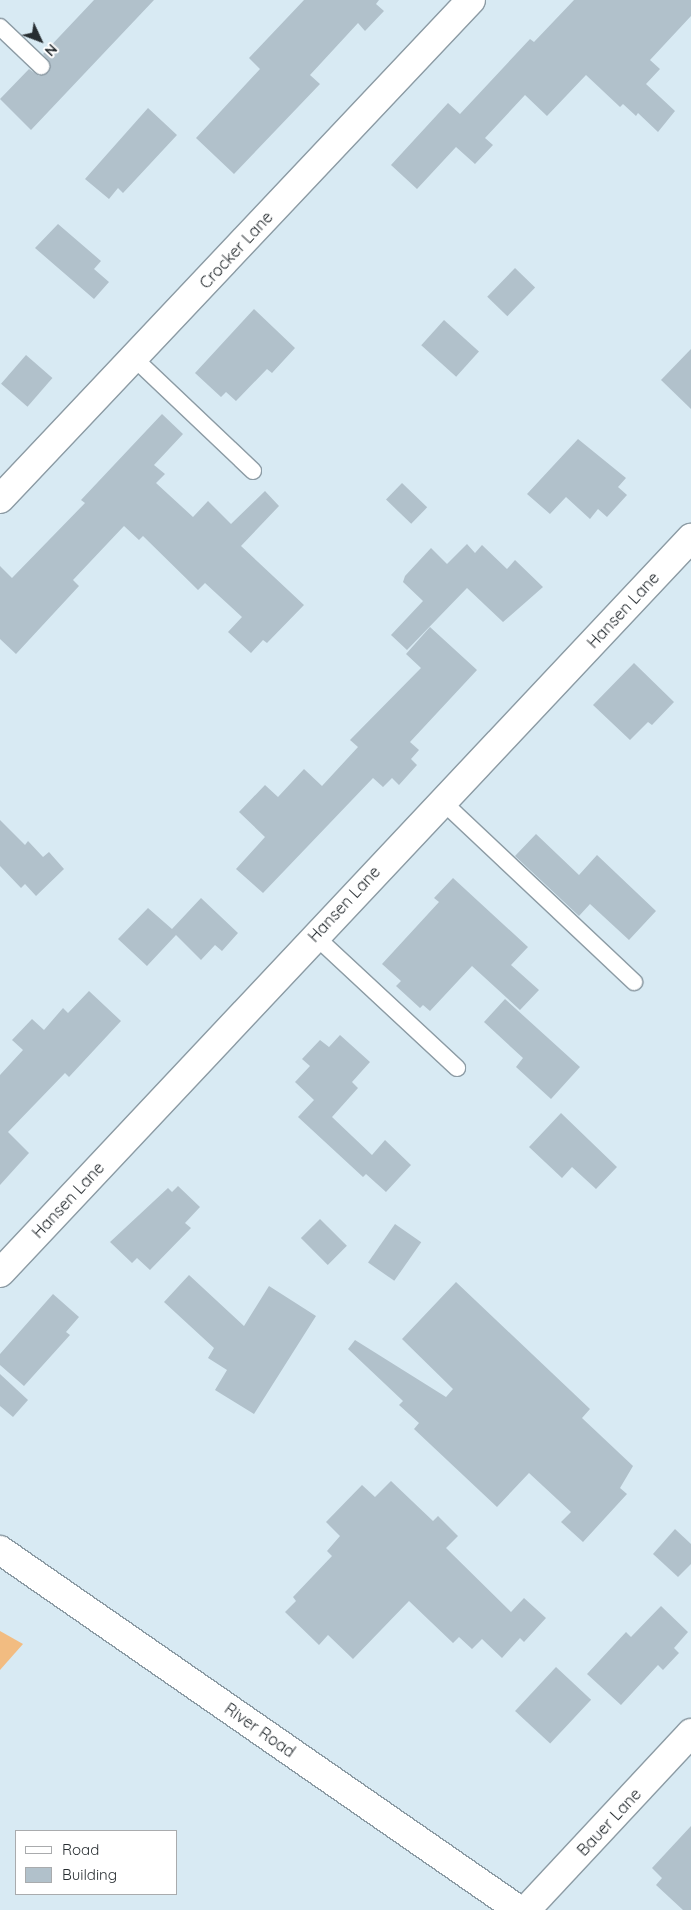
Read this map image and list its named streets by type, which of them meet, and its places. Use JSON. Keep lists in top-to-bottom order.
{
  "streets": {
    "street": [
      "Crocker Lane",
      "Hansen Lane",
      "River Road",
      "Bauer Lane"
    ]
  },
  "legend": ["Road", "Building"],
  "north": "bottom right"
}
